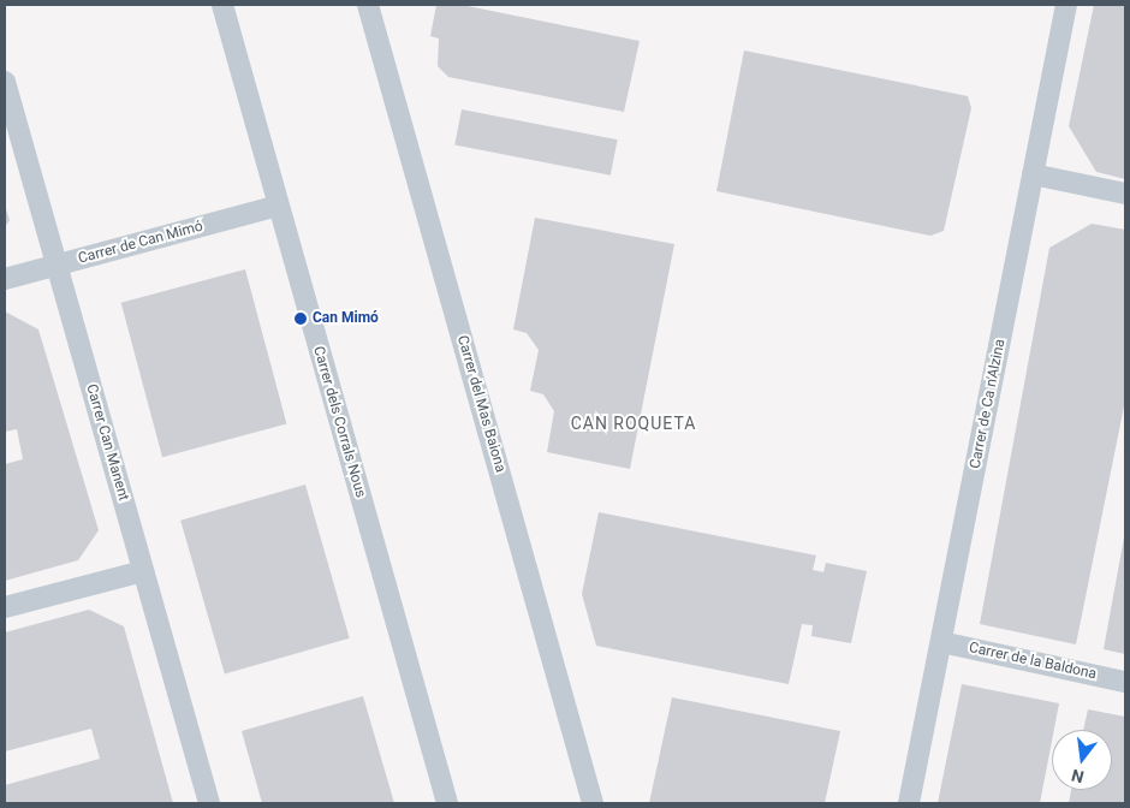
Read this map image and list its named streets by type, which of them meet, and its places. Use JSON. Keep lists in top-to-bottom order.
{
  "streets": {
    "street": [
      "Carrer de Can Mimó",
      "Carrer del Mas Baiona",
      "Carrer de Ca n'Alzina",
      "Carrer dels Corrals Nous",
      "Carrer Can Manent",
      "Carrer de la Baldona"
    ]
  },
  "crossings": [
    ["Carrer de Can Mimó", "Carrer dels Corrals Nous"],
    ["Carrer de Can Mimó", "Carrer Can Manent"],
    ["Carrer de Ca n'Alzina", "Carrer de la Baldona"]
  ],
  "districts": ["CAN ROQUETA"],
  "places": ["Can Mimó"],
  "north": "bottom"
}
